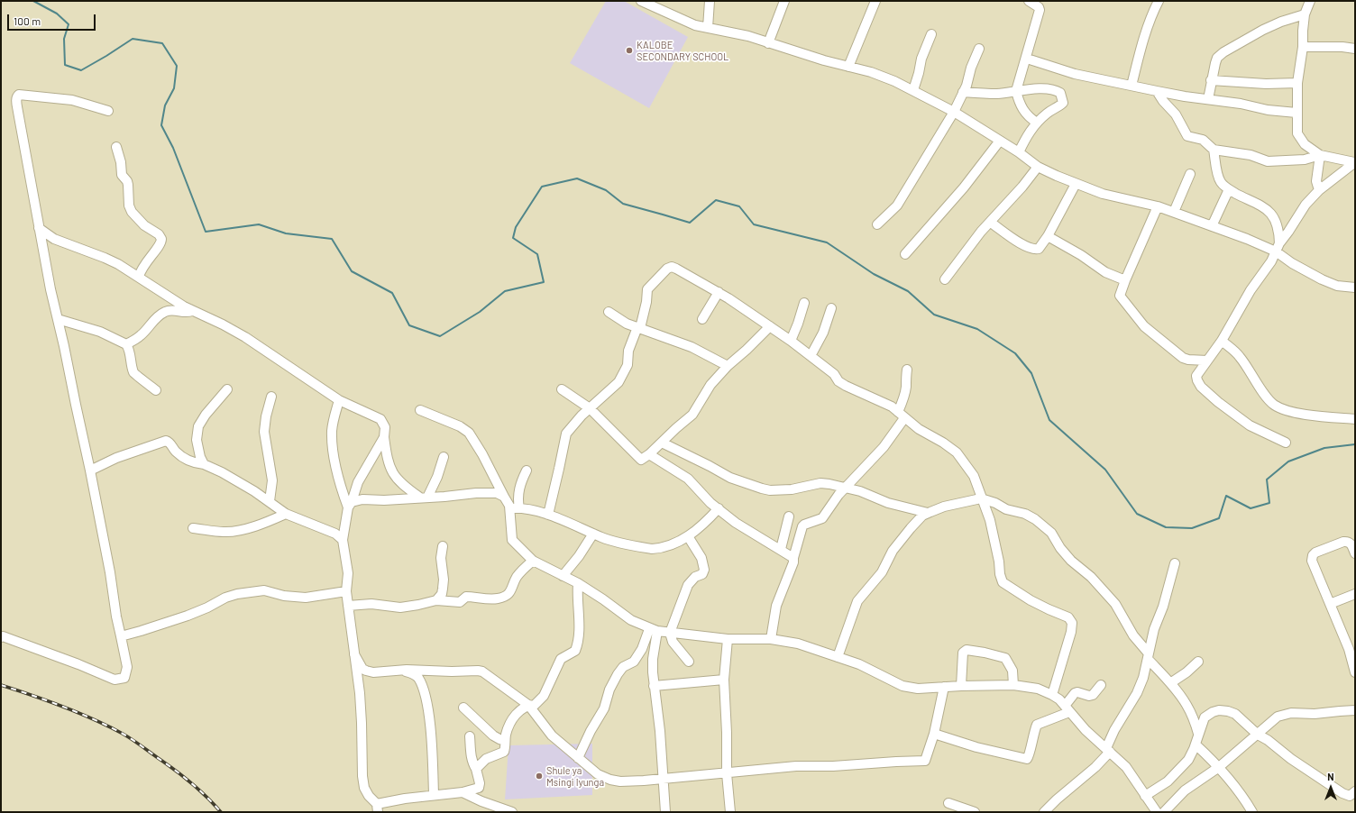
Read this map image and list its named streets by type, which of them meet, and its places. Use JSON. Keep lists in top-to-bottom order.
{
  "places": ["KALOBE SECONDARY SCHOOL", "Shule ya Msingi Iyunga"],
  "scale_bar": "100 m",
  "north": "top"
}
